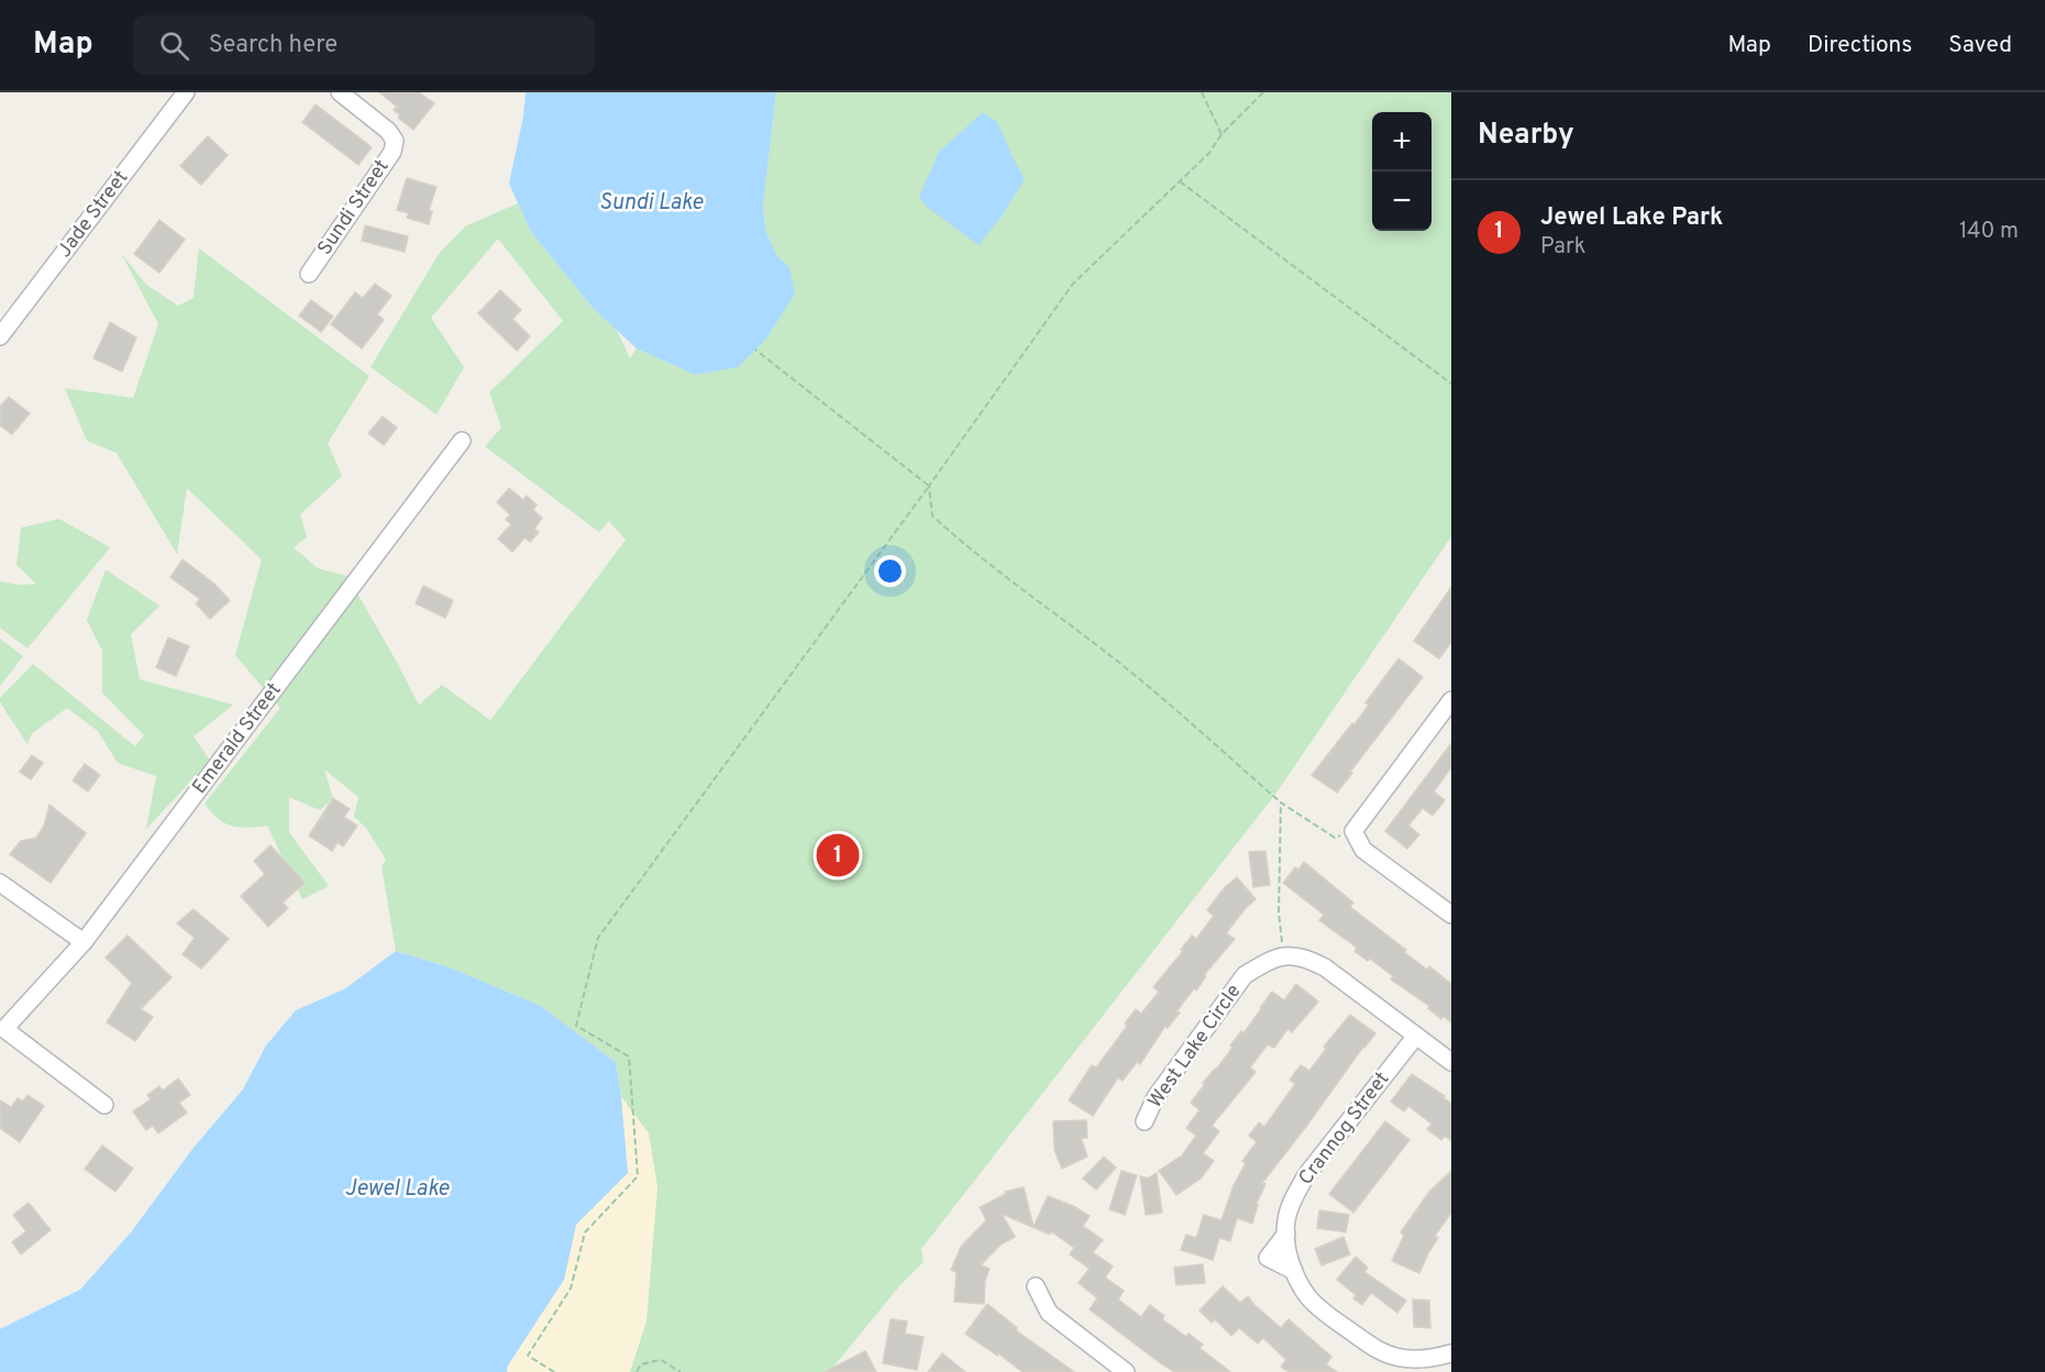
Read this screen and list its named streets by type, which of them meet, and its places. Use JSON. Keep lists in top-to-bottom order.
{
  "streets": {
    "street": [
      "Sundi Street",
      "Jade Street",
      "Emerald Street",
      "West Lake Circle",
      "Crannog Street"
    ]
  },
  "water": ["Sundi Lake", "Jewel Lake"],
  "page": {
    "header": "Map",
    "search": "Search here",
    "nav": ["Map", "Directions", "Saved"],
    "heading": "Nearby",
    "map_buttons": ["+", "−"],
    "list": [
      {
        "mark": "1",
        "name": "Jewel Lake Park",
        "note": "Park",
        "value": "140 m"
      }
    ],
    "pins": "1"
  }
}
